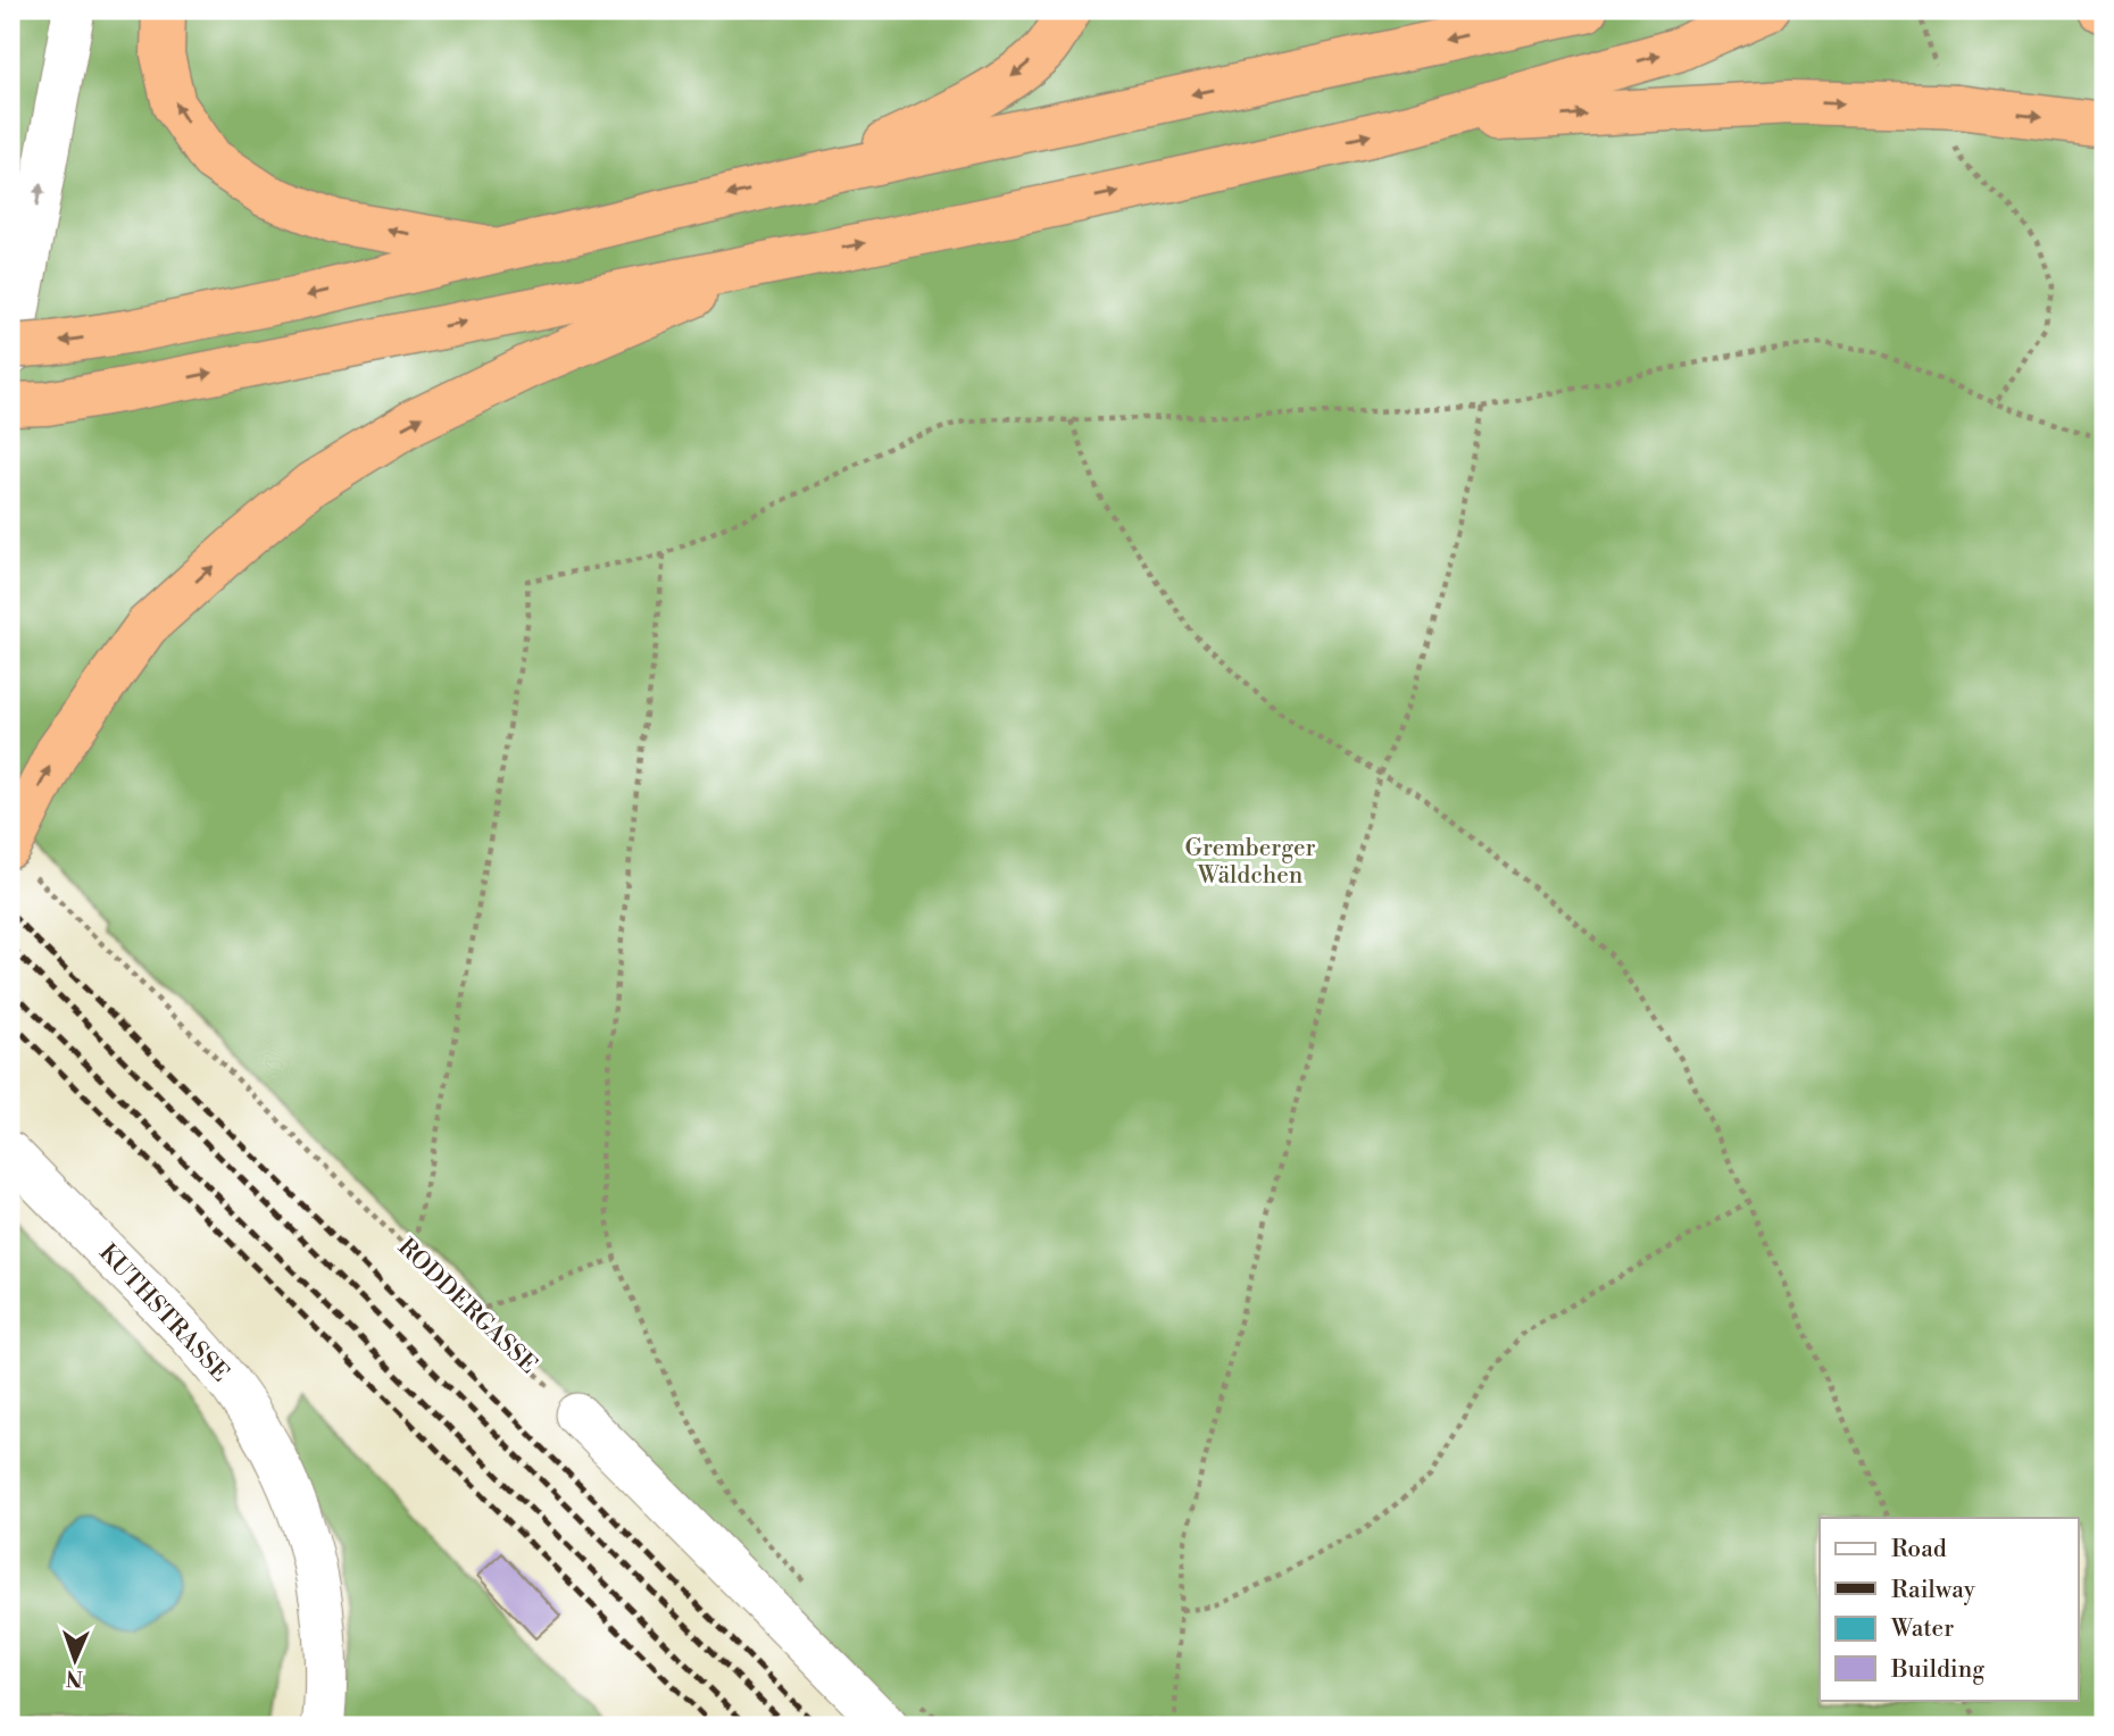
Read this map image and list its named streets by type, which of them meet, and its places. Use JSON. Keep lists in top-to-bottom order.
{
  "streets": {
    "street": ["KUTHSTRASSE"],
    "path": ["RODDERGASSE"]
  },
  "parks": ["Gremberger Wäldchen"],
  "legend": [
    "Road",
    "Railway",
    "Water",
    "Building"
  ],
  "north": "bottom"
}
